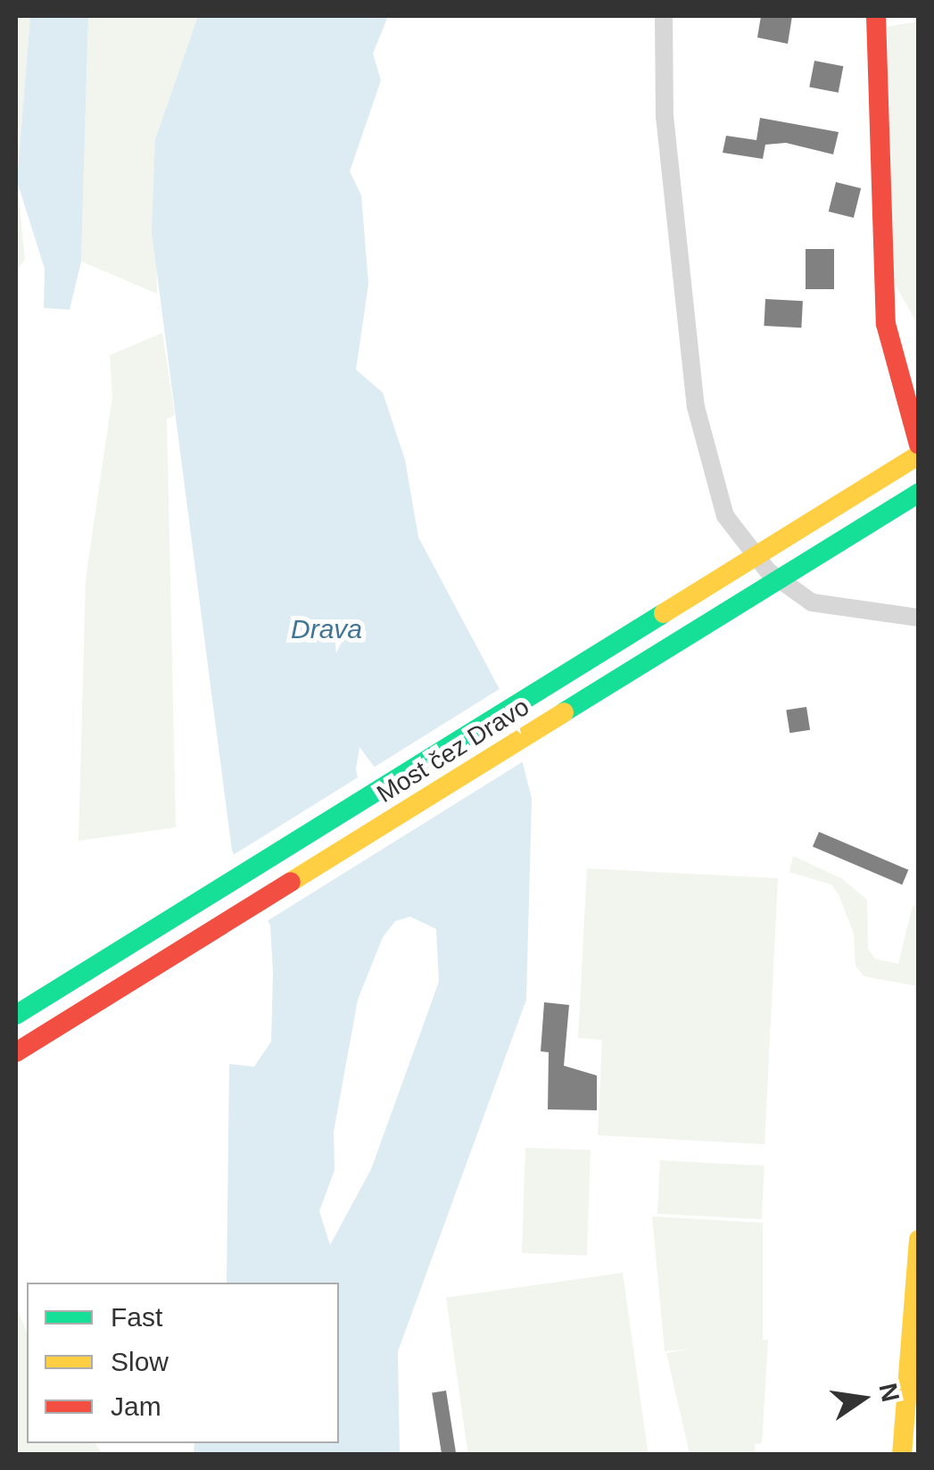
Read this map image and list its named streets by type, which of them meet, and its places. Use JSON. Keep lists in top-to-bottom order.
{
  "streets": {
    "main road": ["Most čez Dravo"]
  },
  "water": ["Drava"],
  "legend": ["Fast", "Slow", "Jam"],
  "north": "right"
}
